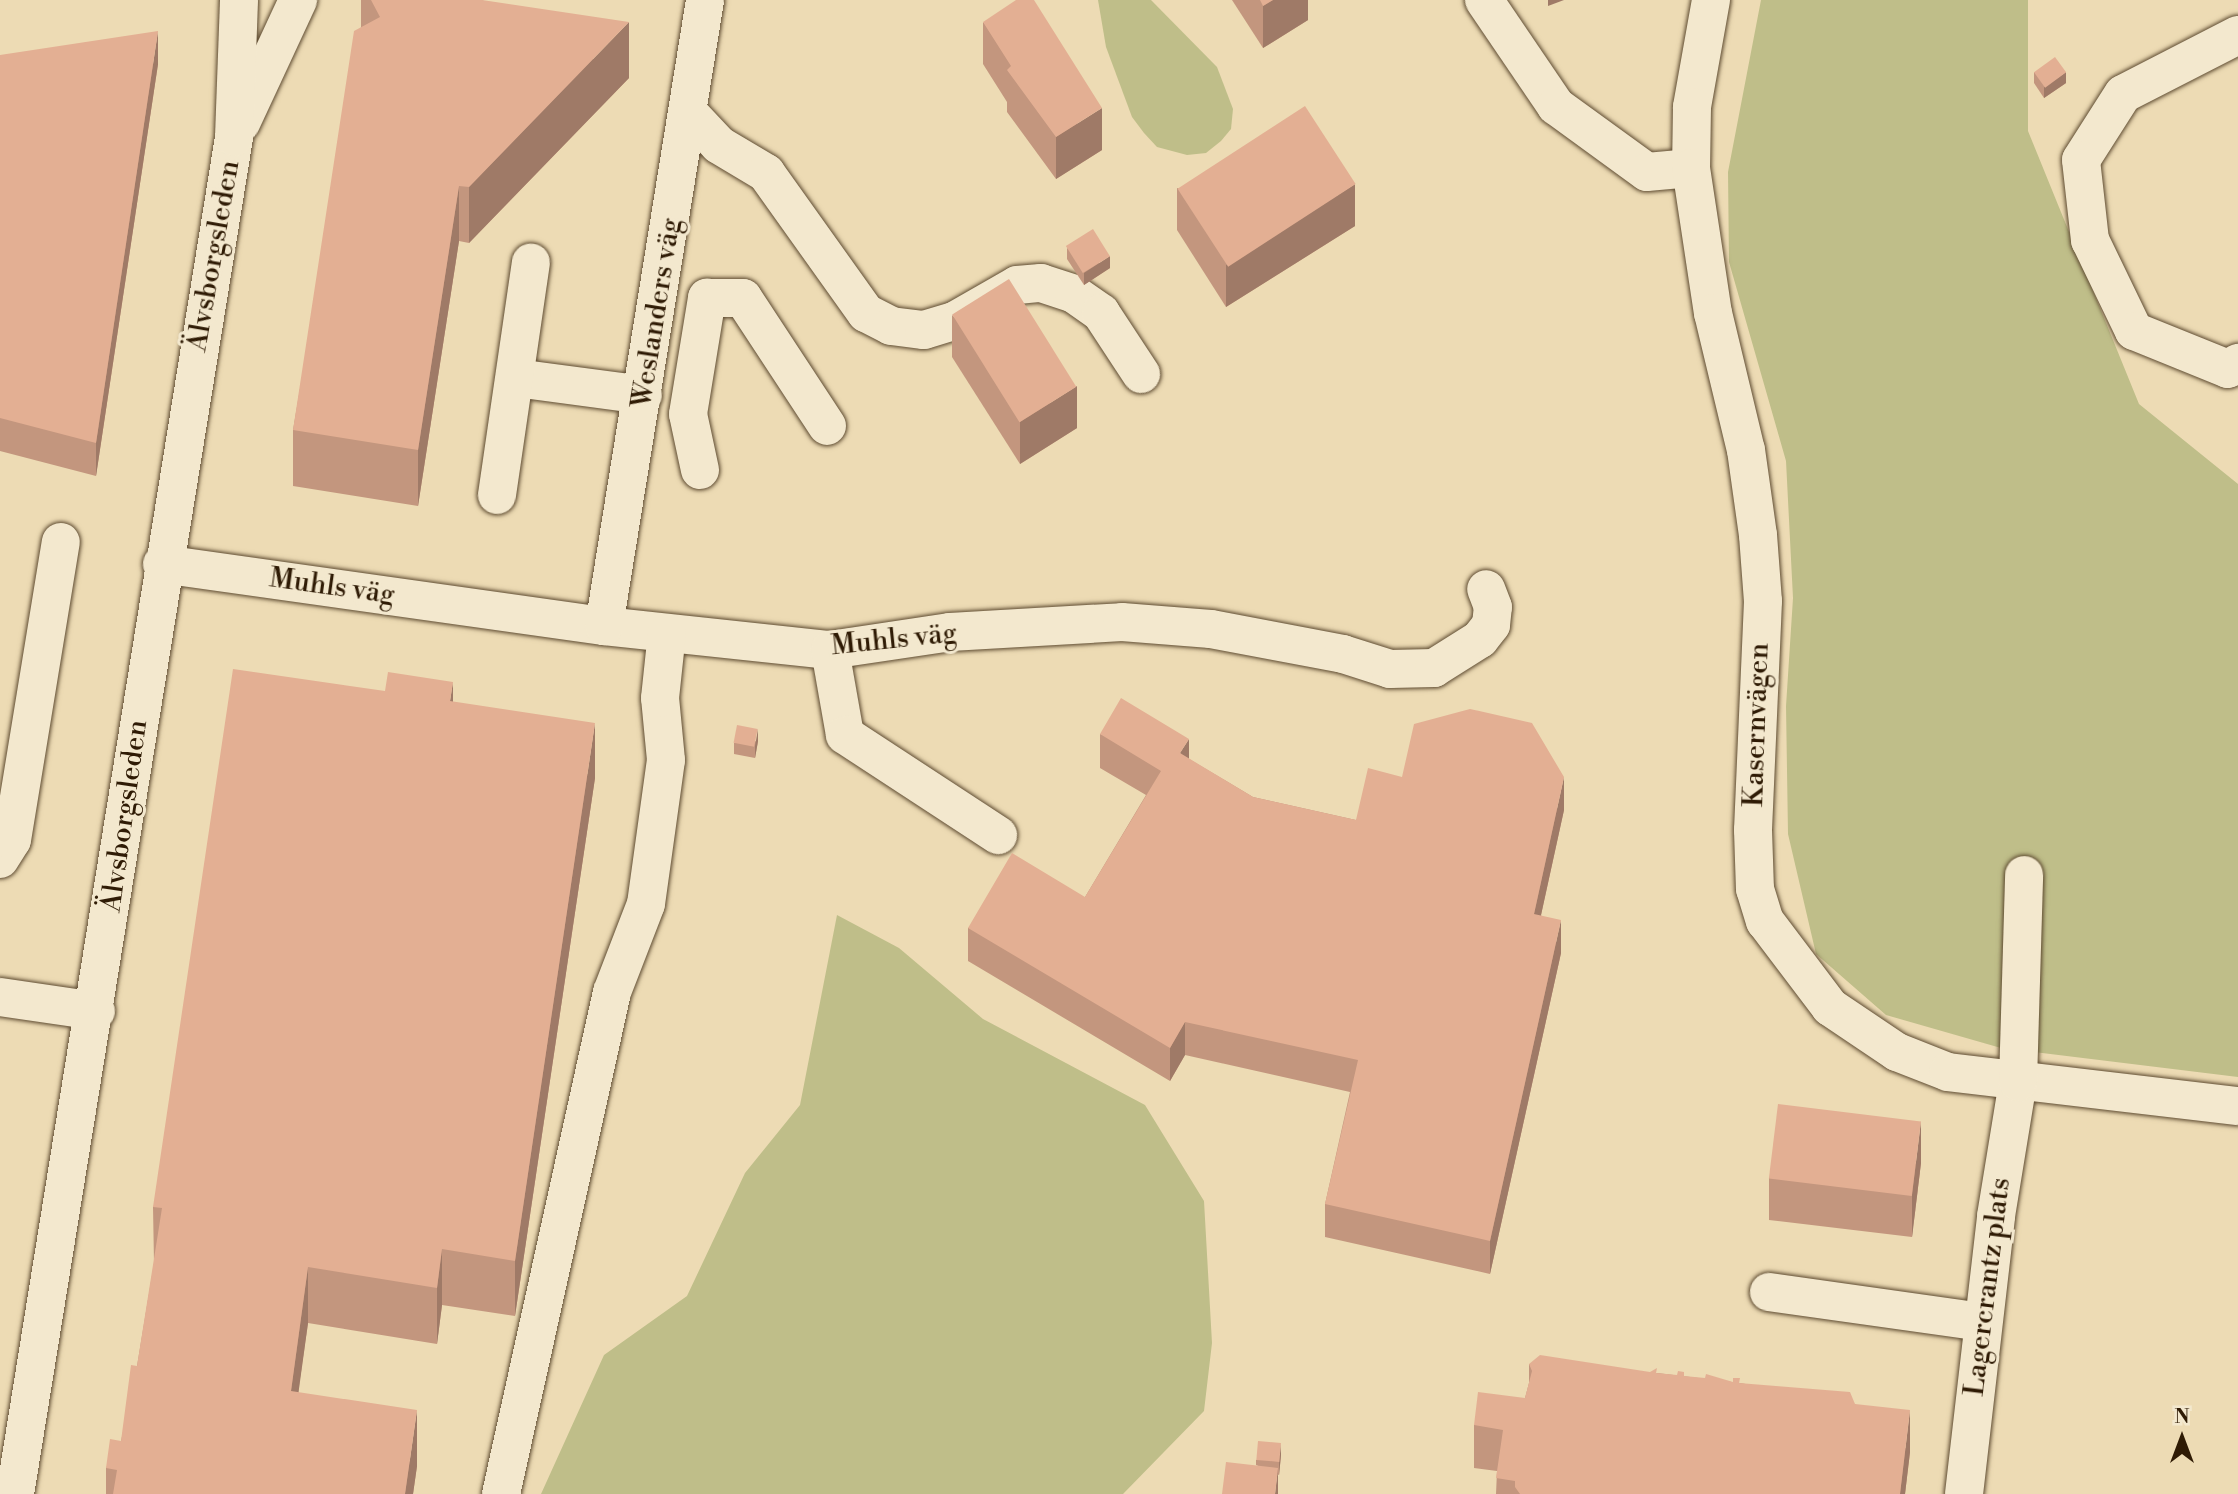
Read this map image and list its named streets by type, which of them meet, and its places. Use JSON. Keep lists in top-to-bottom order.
{
  "streets": {
    "street": [
      "Älvsborgsleden",
      "Weslanders väg",
      "Muhls väg",
      "Kasernvägen",
      "Lagercrantz plats"
    ]
  },
  "crossings": [
    ["Älvsborgsleden", "Muhls väg"],
    ["Weslanders väg", "Muhls väg"],
    ["Kasernvägen", "Lagercrantz plats"]
  ],
  "north": "top"
}
